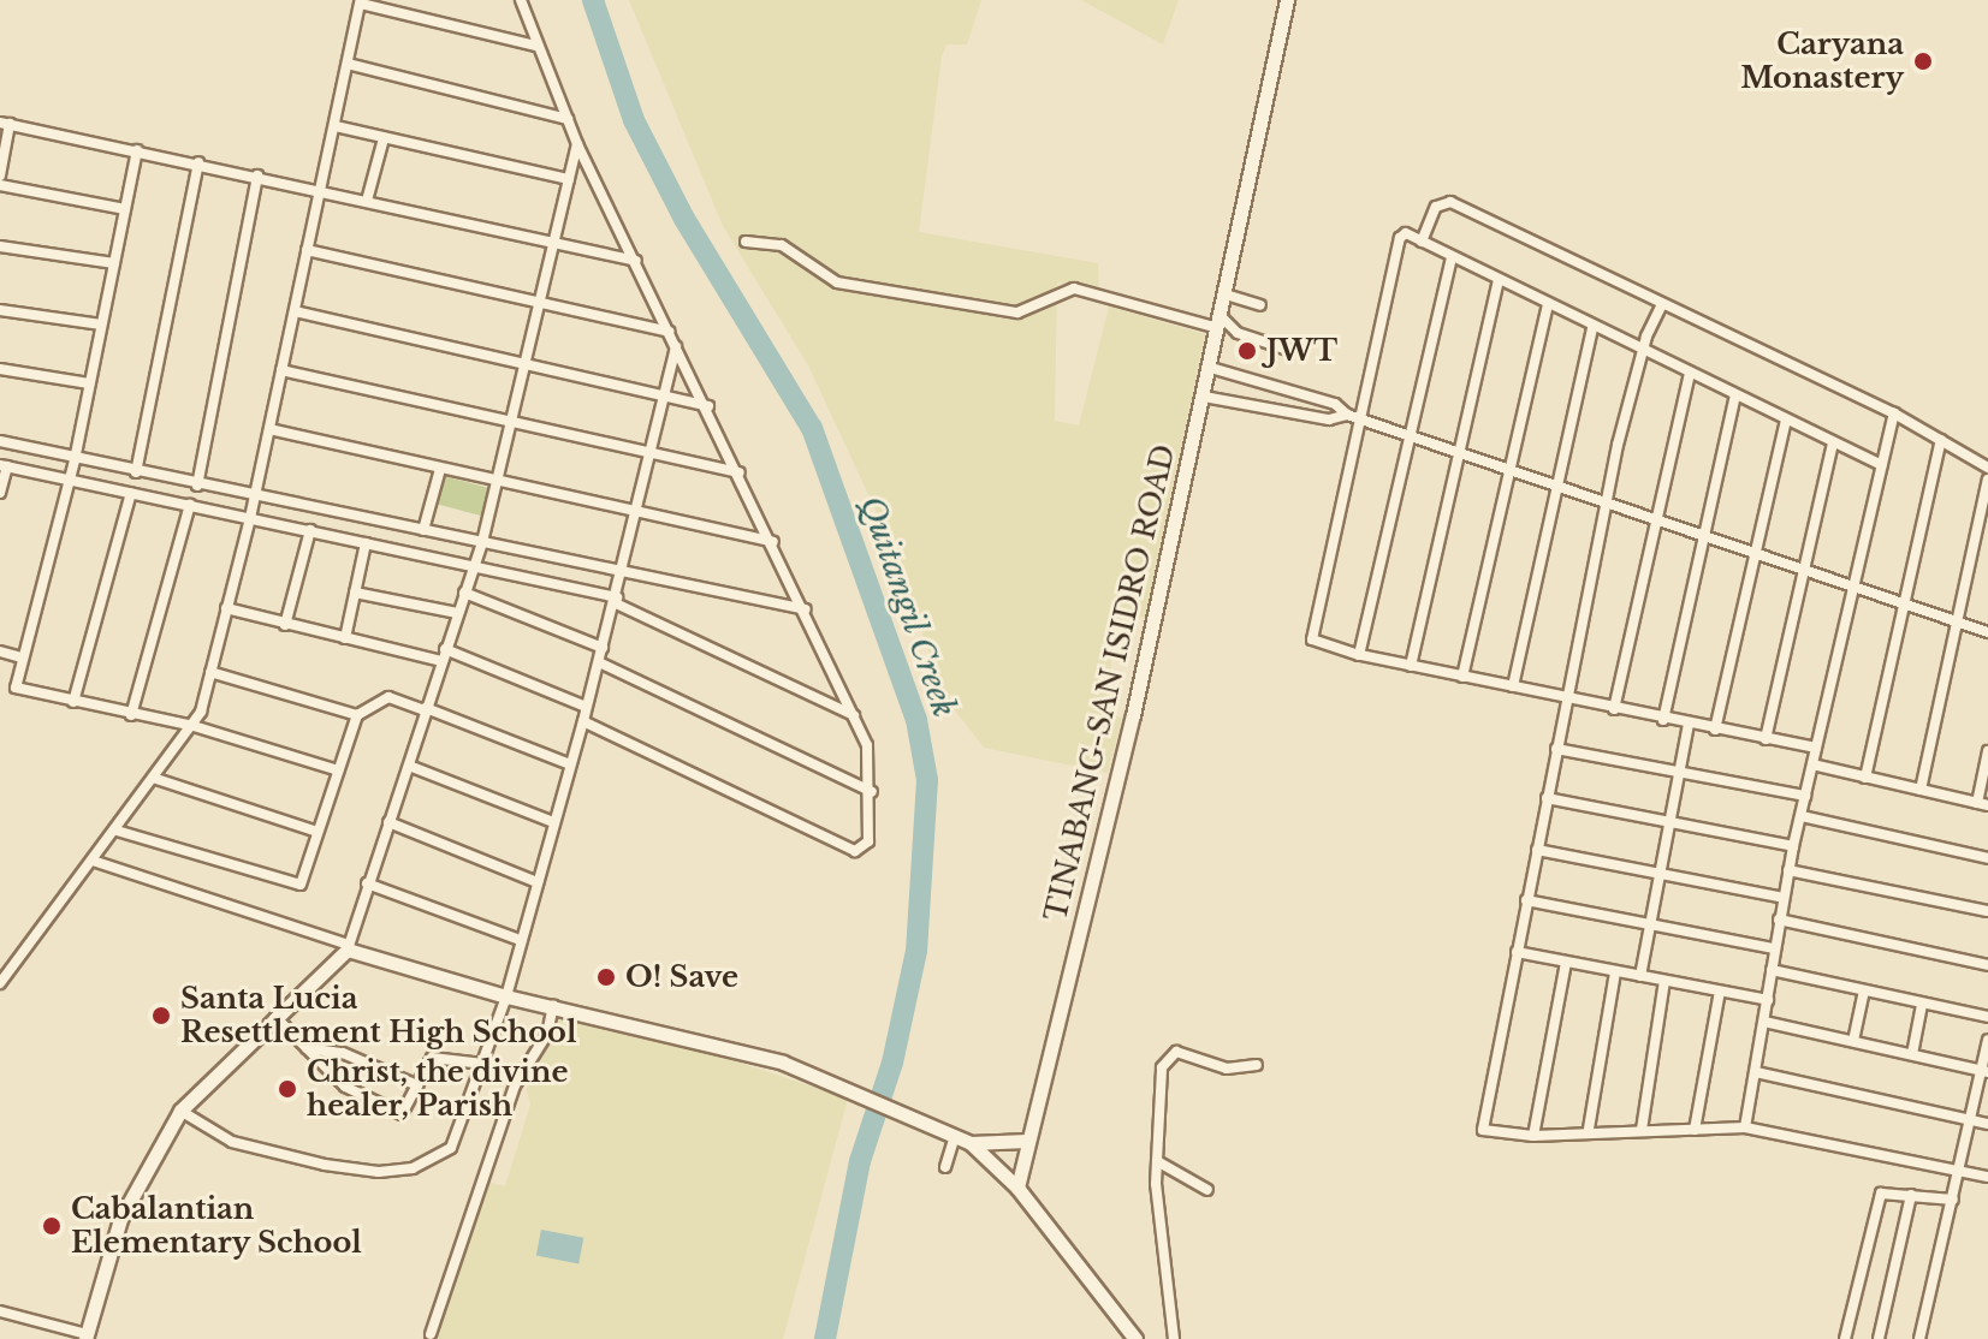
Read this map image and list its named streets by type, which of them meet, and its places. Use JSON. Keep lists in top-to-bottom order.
{
  "streets": {
    "street": ["TINABANG-SAN ISIDRO ROAD"]
  },
  "water": ["Quitangil Creek"],
  "places": [
    "Caryana Monastery",
    "JWT",
    "O! Save",
    "Santa Lucia Resettlement High School",
    "Christ, the divine healer, Parish",
    "Cabalantian Elementary School"
  ]
}
